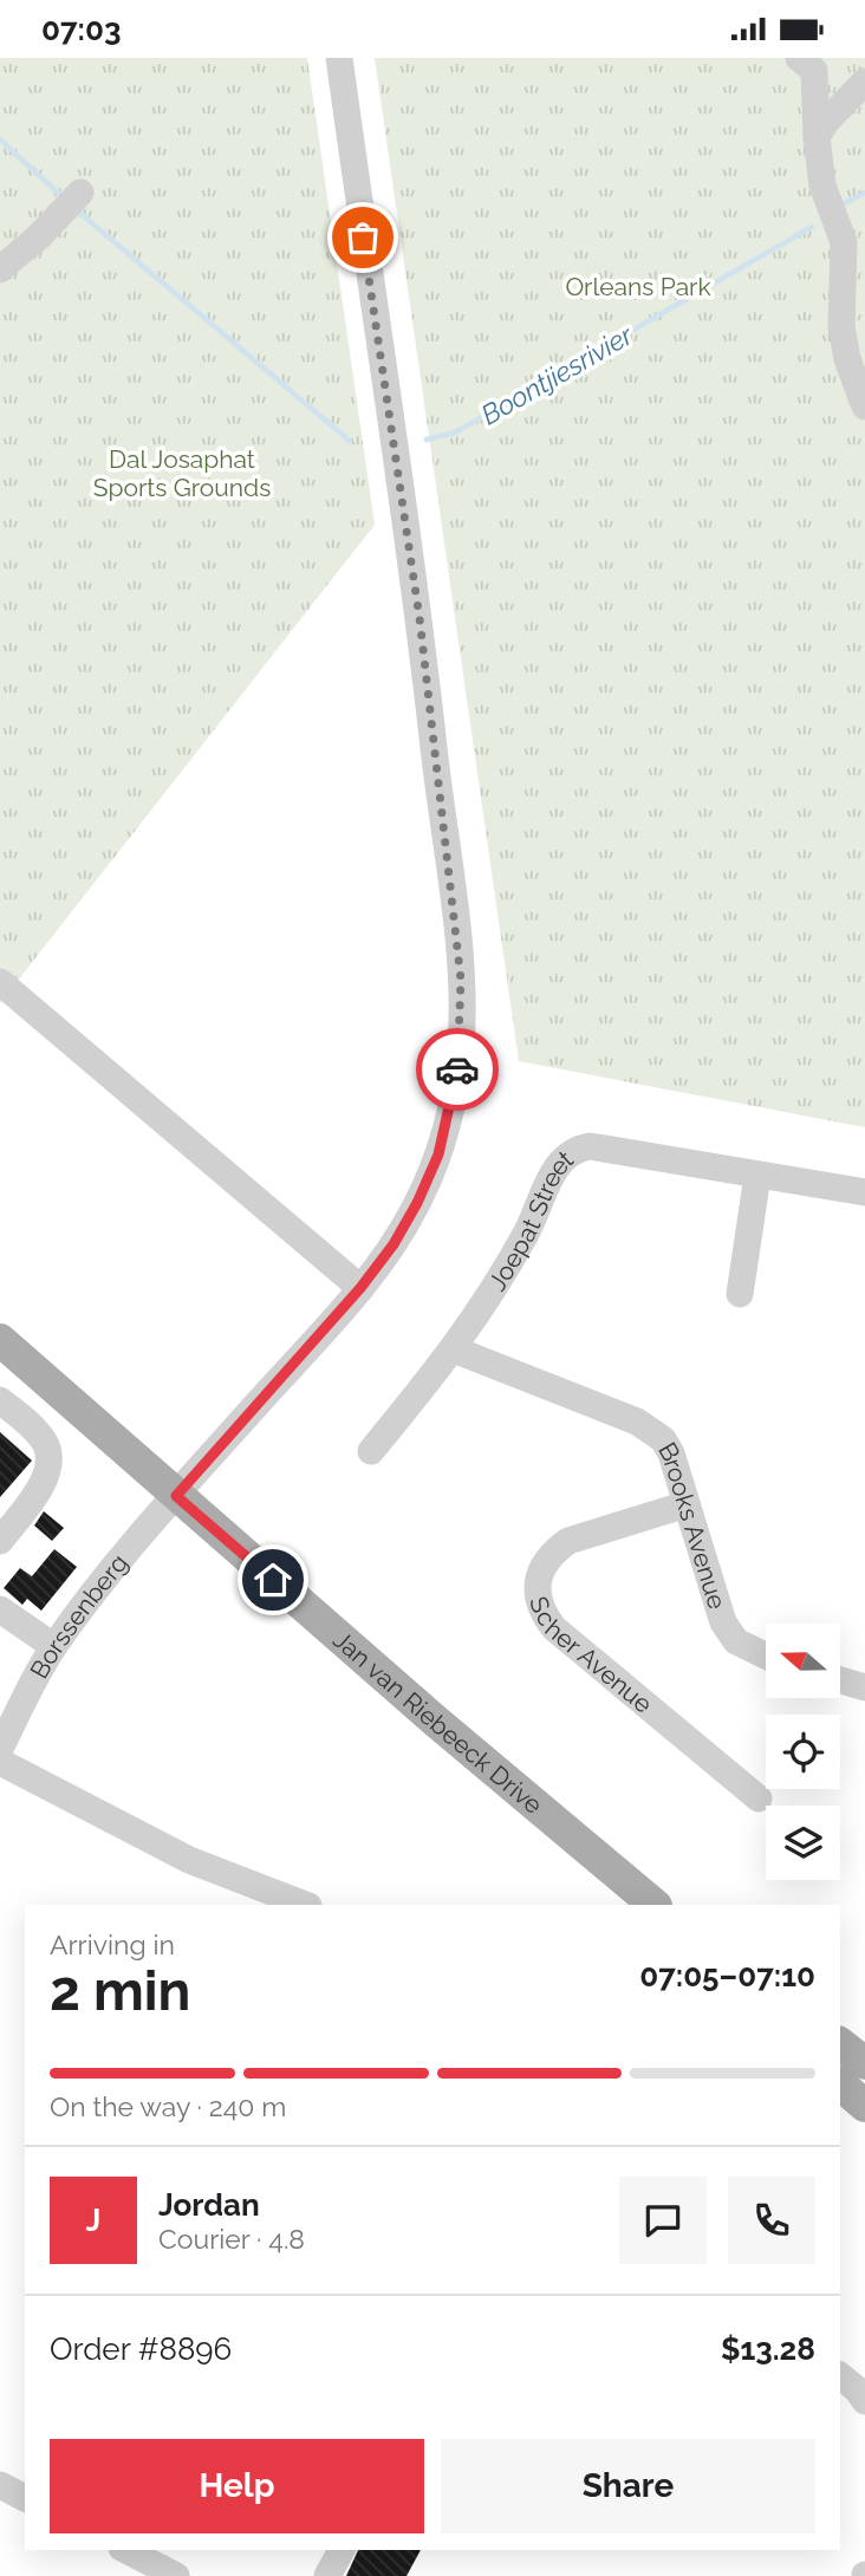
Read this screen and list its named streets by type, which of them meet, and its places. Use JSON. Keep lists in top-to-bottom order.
{
  "streets": {
    "main road": ["Jan van Riebeeck Drive"],
    "street": [
      "Joepat Street",
      "Brooks Avenue",
      "Borssenberg",
      "Scher Avenue"
    ]
  },
  "crossings": [
    ["Joepat Street", "Brooks Avenue"],
    ["Brooks Avenue", "Scher Avenue"],
    ["Borssenberg", "Jan van Riebeeck Drive"]
  ],
  "water": ["Boontjiesrivier"],
  "parks": ["Orleans Park", "Dal Josaphat Sports Grounds"],
  "north": "left",
  "page": {
    "status": "07:03",
    "heading": ["2 min", "Arriving in", "07:05–07:10"],
    "panel": [
      "Jordan",
      "Courier · 4.8",
      "Order #8896",
      "$13.28"
    ],
    "bar": "On the way · 240 m",
    "round": "J",
    "buttons": ["Help", "Share"]
  }
}
